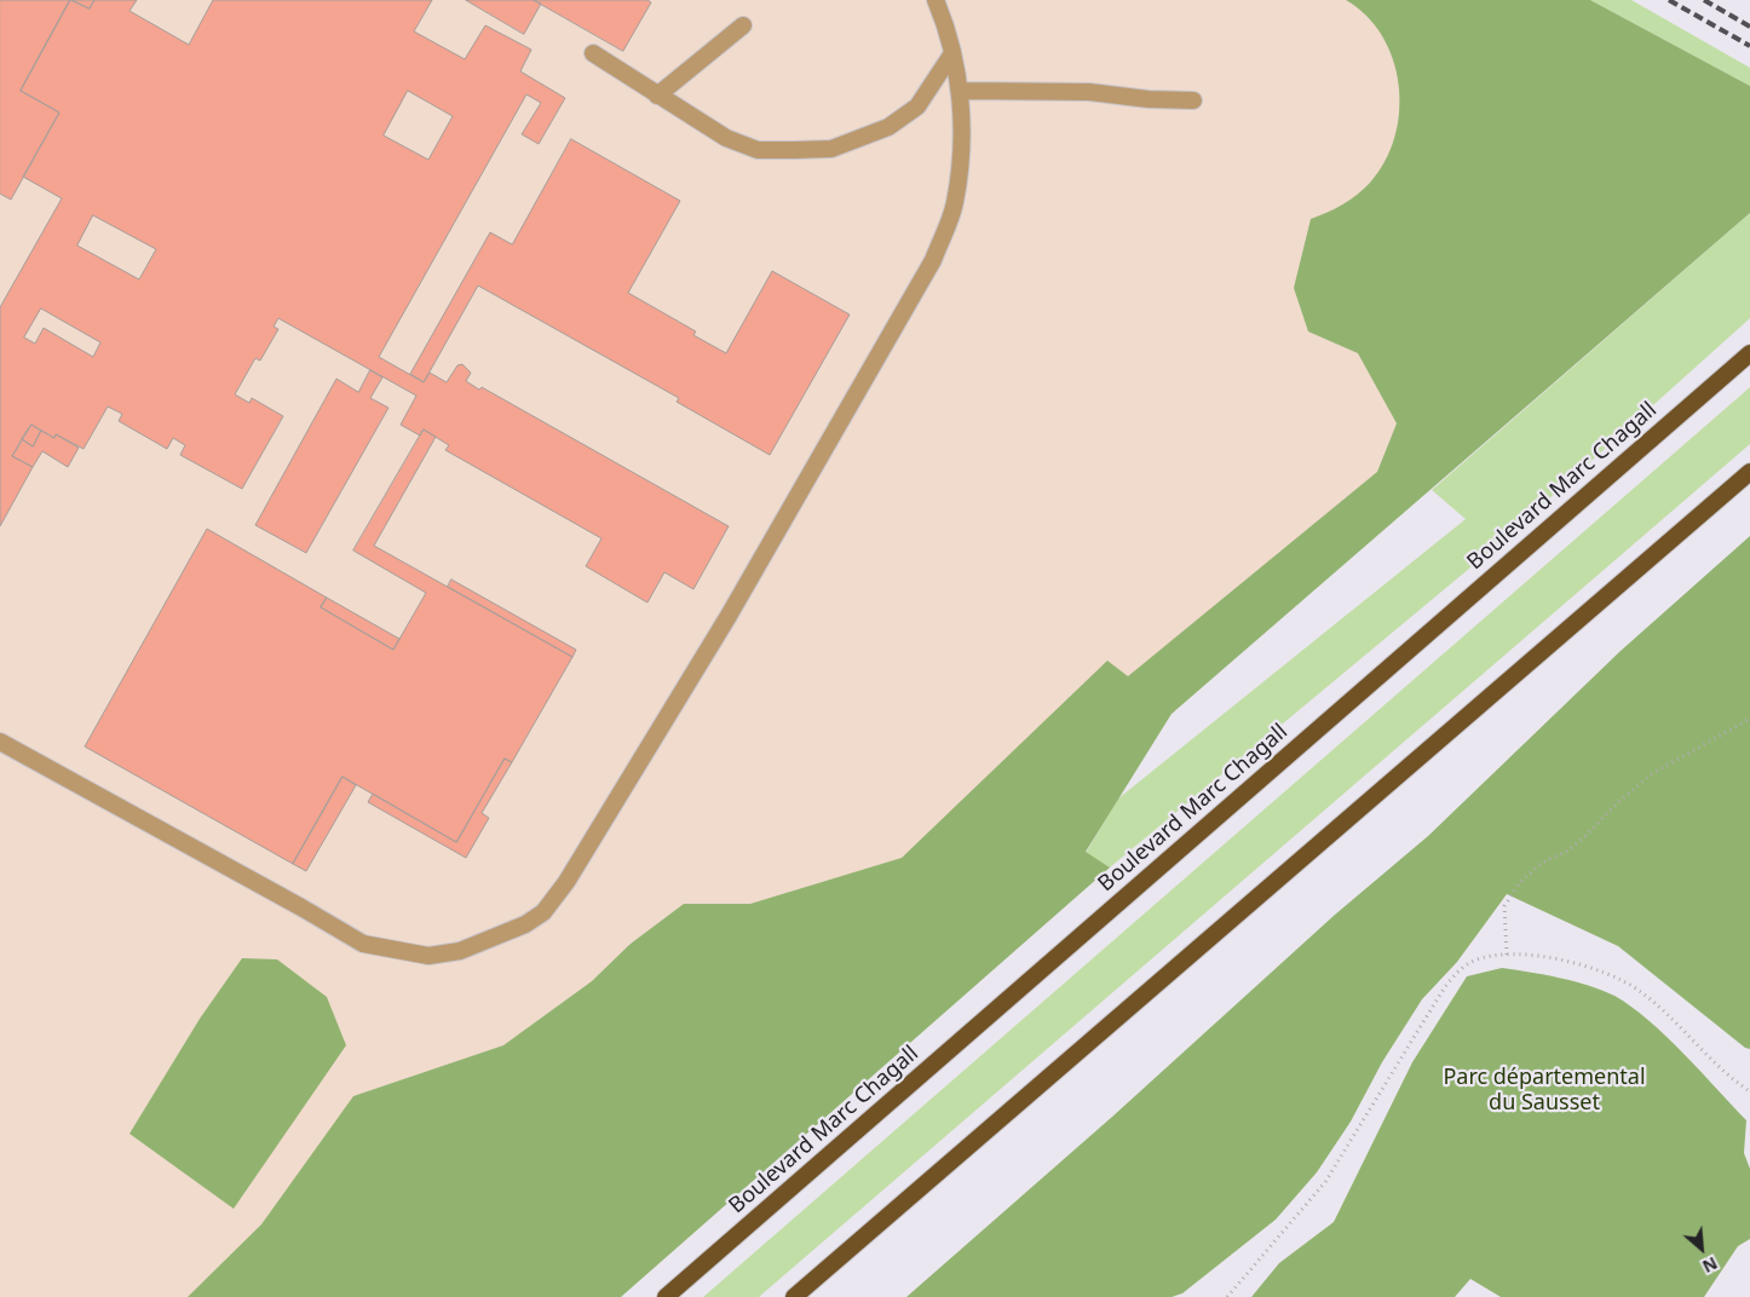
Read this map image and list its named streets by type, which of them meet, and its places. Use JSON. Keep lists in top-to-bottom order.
{
  "streets": {
    "highway": ["Boulevard Marc Chagall"]
  },
  "parks": ["Parc départemental du Sausset"],
  "north": "bottom right"
}
